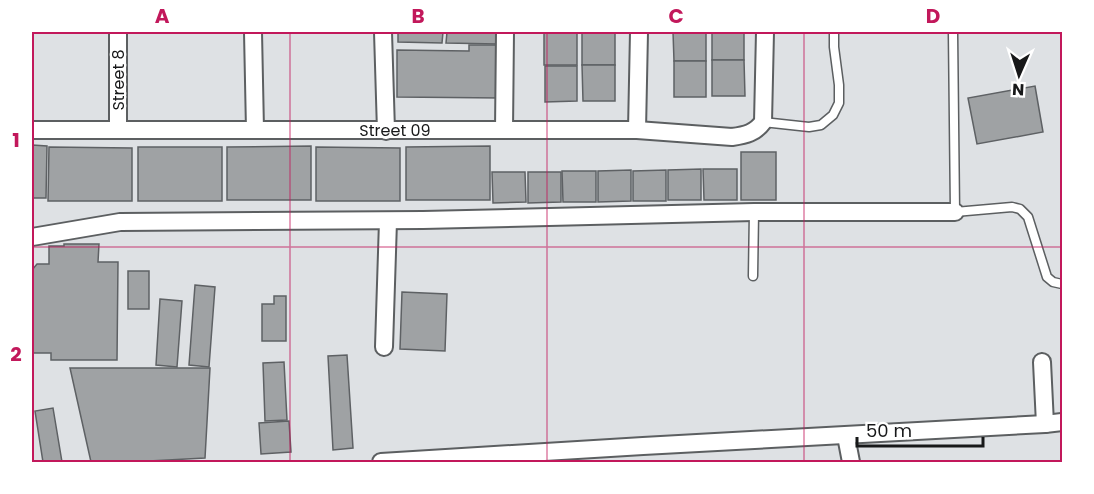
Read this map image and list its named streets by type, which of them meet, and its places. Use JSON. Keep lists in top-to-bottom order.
{
  "streets": {
    "street": ["Street 8", "Street 09"]
  },
  "crossings": [
    ["Street 8", "Street 09"]
  ],
  "scale_bar": "50 m",
  "north": "bottom",
  "grid": {
    "columns": [
      "A",
      "B",
      "C",
      "D"
    ],
    "rows": ["1", "2"]
  }
}
